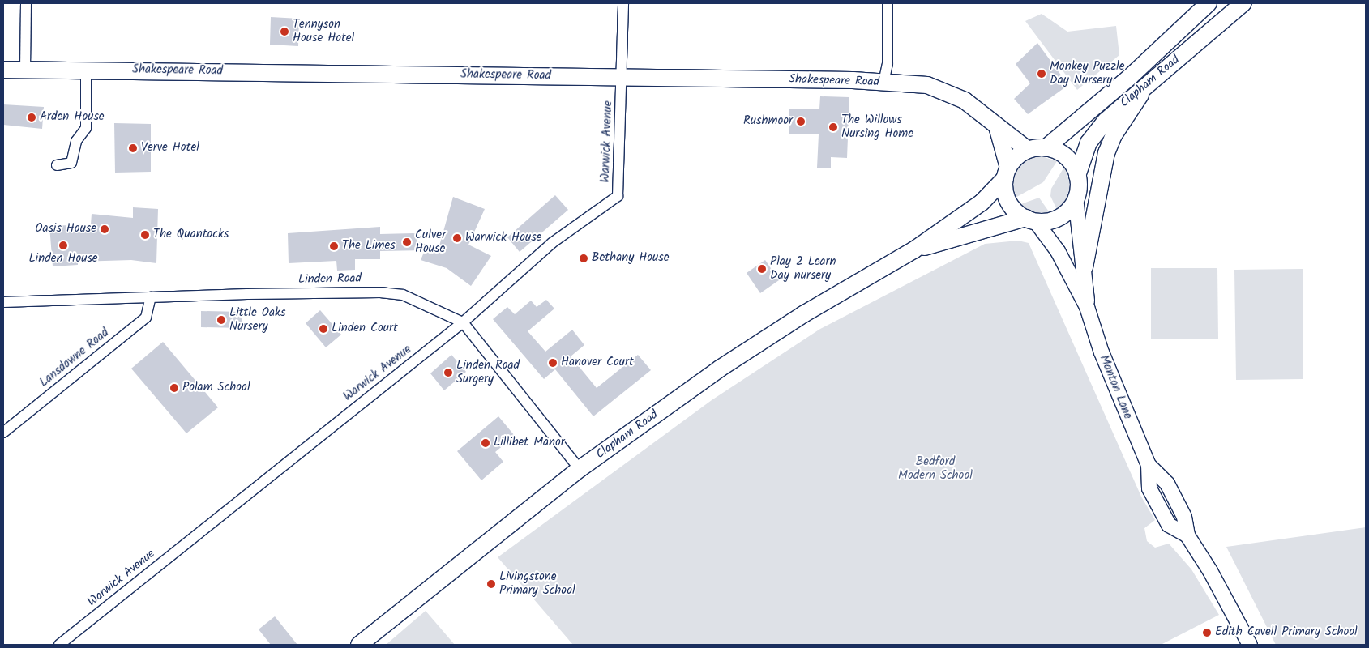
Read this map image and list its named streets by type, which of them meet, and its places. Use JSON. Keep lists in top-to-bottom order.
{
  "streets": {
    "main road": ["Shakespeare Road", "Clapham Road"],
    "street": [
      "Warwick Avenue",
      "Linden Road",
      "Lansdowne Road",
      "Manton Lane"
    ]
  },
  "crossings": [
    ["Shakespeare Road", "Clapham Road"],
    ["Shakespeare Road", "Warwick Avenue"],
    ["Shakespeare Road", "Manton Lane"],
    ["Clapham Road", "Linden Road"],
    ["Clapham Road", "Manton Lane"],
    ["Warwick Avenue", "Linden Road"],
    ["Linden Road", "Lansdowne Road"]
  ],
  "parks": ["Bedford Modern School"],
  "places": [
    "Tennyson House Hotel",
    "Monkey Puzzle Day Nursery",
    "Arden House",
    "Rushmoor",
    "The Willows Nursing Home",
    "Verve Hotel",
    "Oasis House",
    "The Quantocks",
    "Warwick House",
    "Culver House",
    "Linden House",
    "The Limes",
    "Bethany House",
    "Play 2 Learn Day nursery",
    "Little Oaks Nursery",
    "Linden Court",
    "Hanover Court",
    "Linden Road Surgery",
    "Polam School",
    "Lillibet Manor",
    "Livingstone Primary School",
    "Edith Cavell Primary School"
  ]
}
